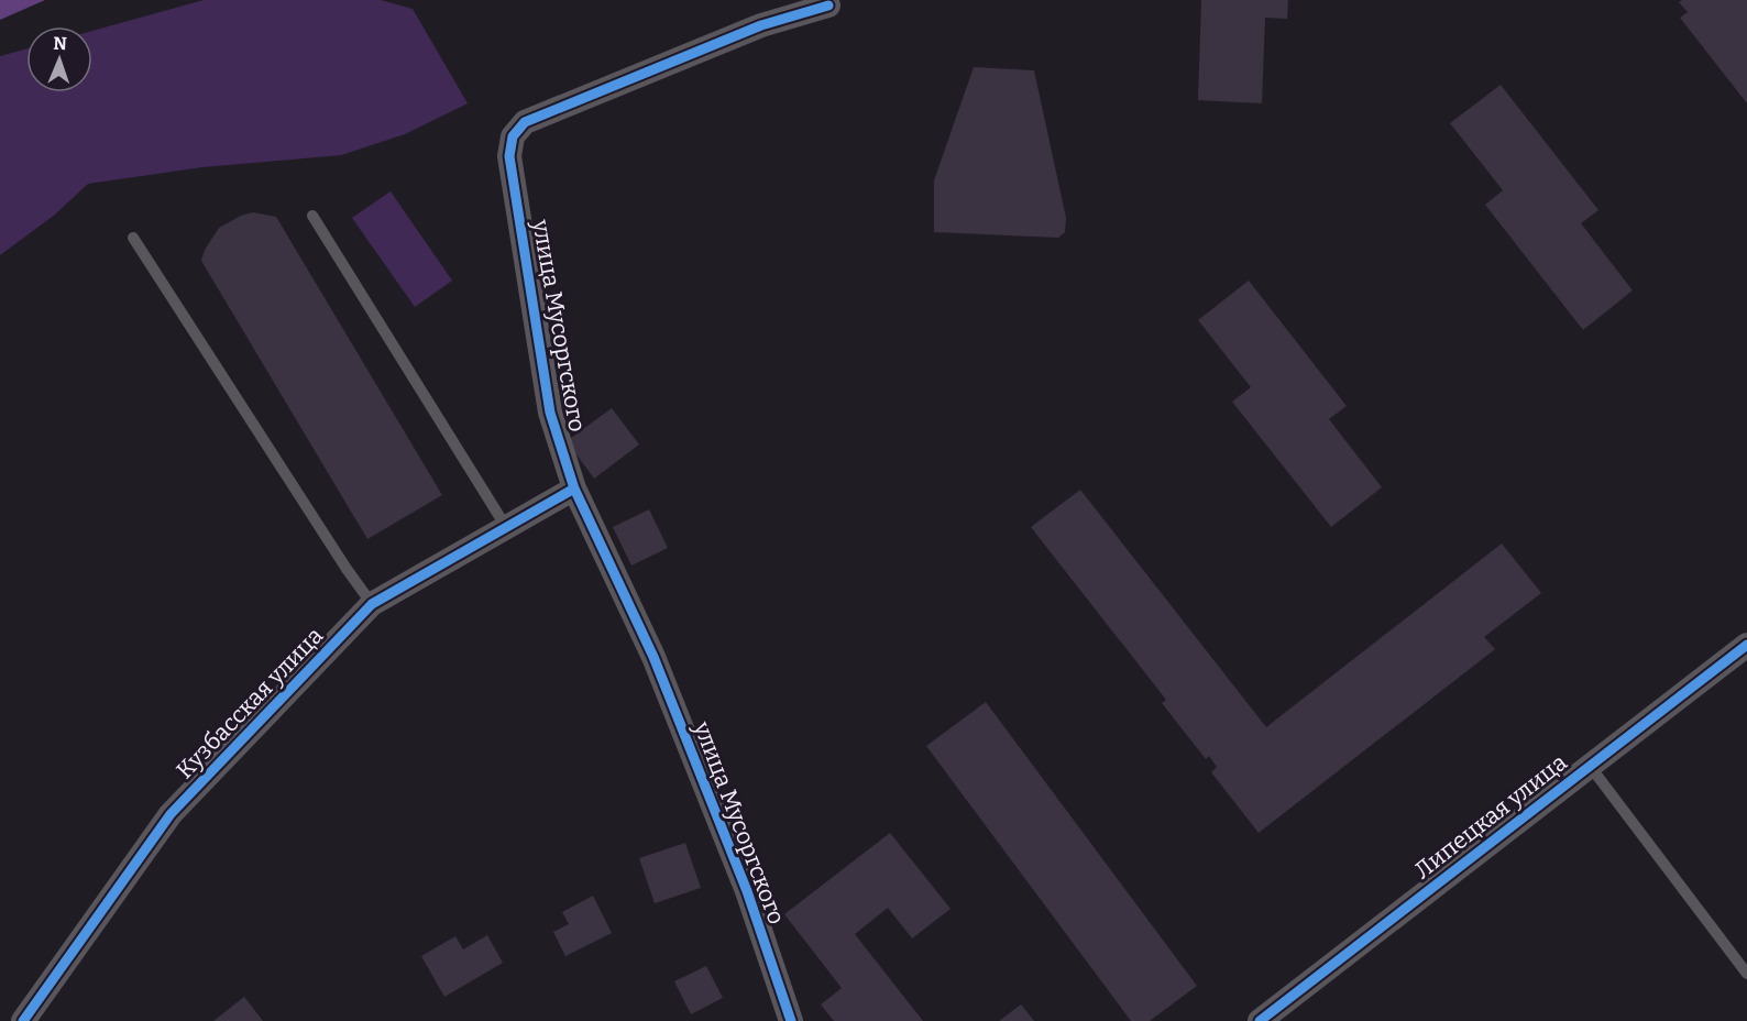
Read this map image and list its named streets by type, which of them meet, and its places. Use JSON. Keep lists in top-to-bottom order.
{
  "streets": {
    "street": ["улица Мусоргского", "Кузбасская улица", "Липецкая улица"]
  },
  "crossings": [
    ["улица Мусоргского", "Кузбасская улица"]
  ],
  "north": "top"
}
